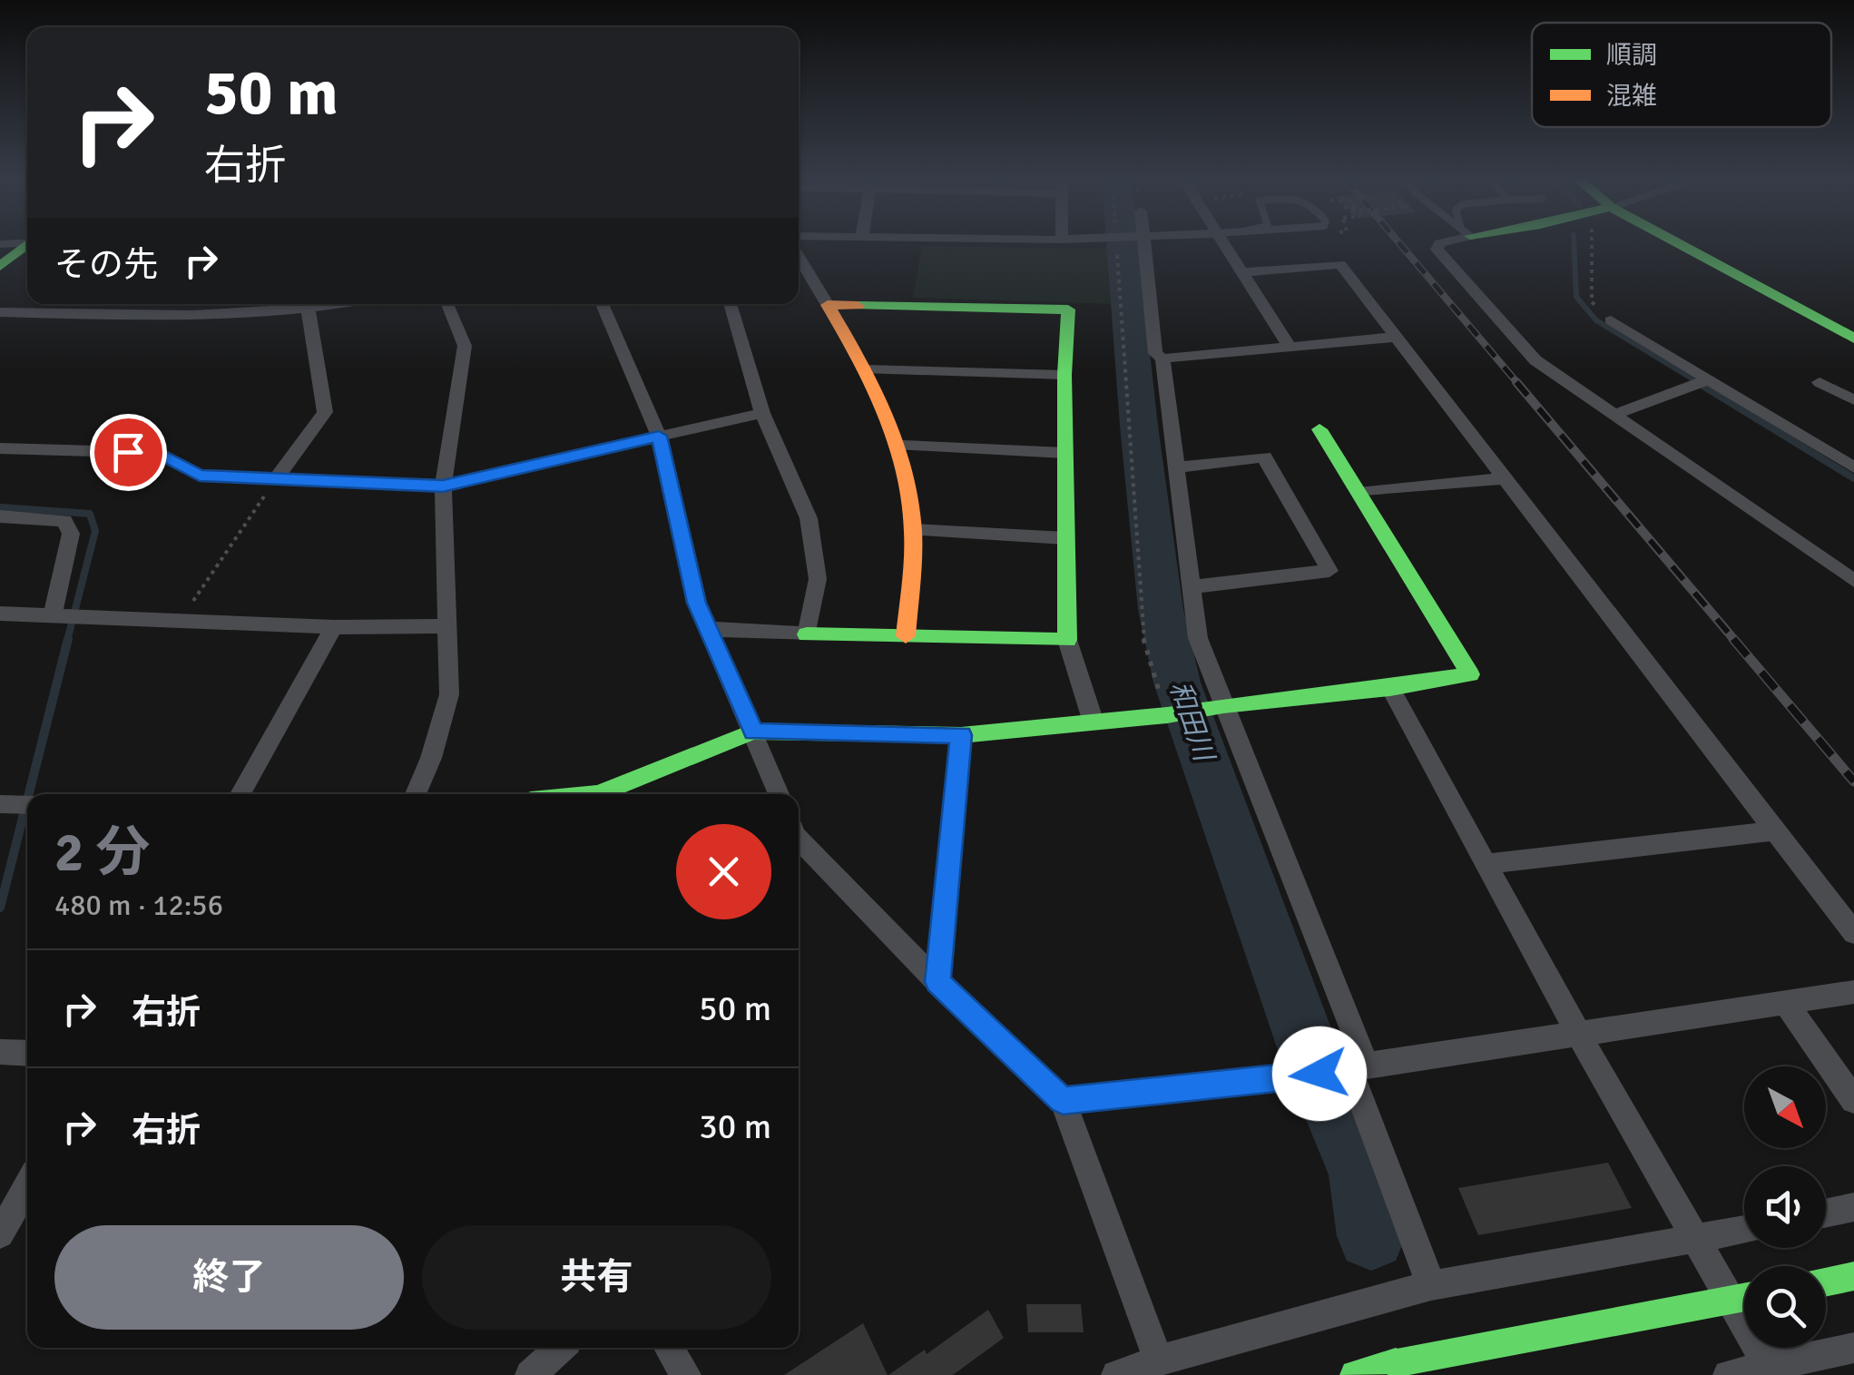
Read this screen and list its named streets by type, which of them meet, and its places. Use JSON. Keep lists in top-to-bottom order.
{
  "water": ["和田川"],
  "legend": ["順調", "混雑"],
  "north": "bottom right",
  "page": {
    "turn": ["50 m", "右折"],
    "then": "その先",
    "heading": ["2 分", "480 m · 12:56"],
    "list": [
      {
        "name": "右折",
        "value": "50 m"
      },
      {
        "name": "右折",
        "value": "30 m"
      }
    ],
    "buttons": ["終了", "共有"]
  }
}
